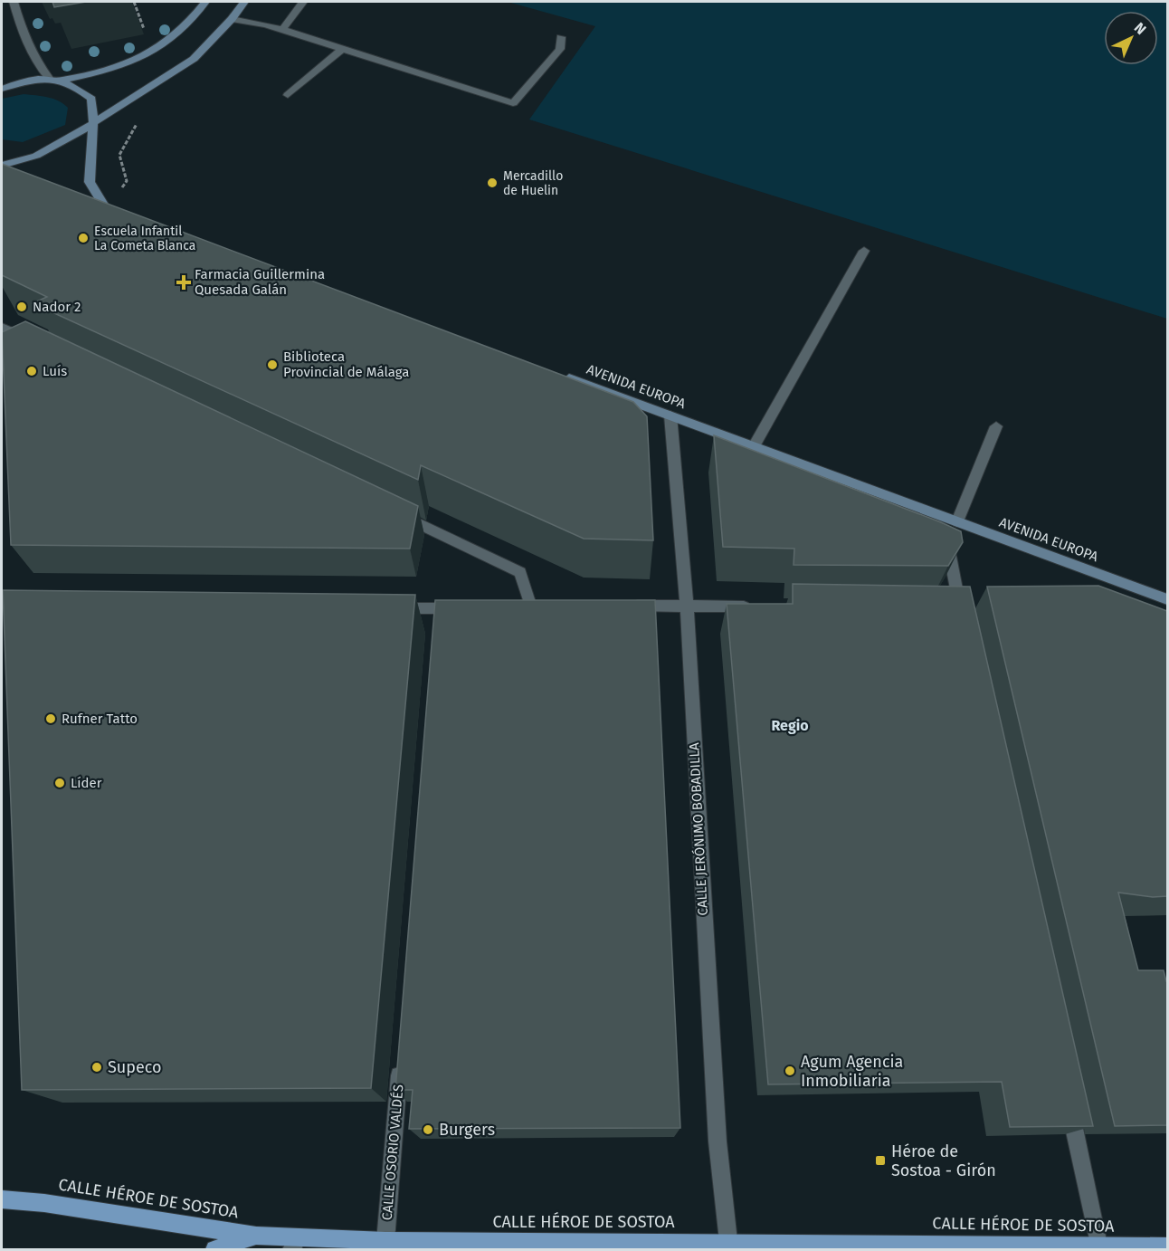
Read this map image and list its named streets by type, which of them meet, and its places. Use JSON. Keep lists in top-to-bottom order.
{
  "streets": {
    "main road": ["AVENIDA EUROPA", "CALLE HÉROE DE SOSTOA"],
    "street": ["CALLE JERÓNIMO BOBADILLA", "CALLE OSORIO VALDÉS"]
  },
  "crossings": [
    ["AVENIDA EUROPA", "CALLE JERÓNIMO BOBADILLA"],
    ["CALLE JERÓNIMO BOBADILLA", "CALLE HÉROE DE SOSTOA"],
    ["CALLE OSORIO VALDÉS", "CALLE HÉROE DE SOSTOA"]
  ],
  "districts": ["Regio"],
  "places": {
    "other": [
      "Mercadillo de Huelin",
      "Escuela Infantil La Cometa Blanca",
      "Nador 2",
      "Biblioteca Provincial de Málaga",
      "Luís",
      "Rufner Tatto",
      "Líder",
      "Supeco",
      "Agum Agencia Inmobiliaria",
      "Burgers"
    ],
    "health": ["Farmacia Guillermina Quesada Galán"],
    "transit": ["Héroe de Sostoa - Girón"]
  },
  "north": "top right"
}
